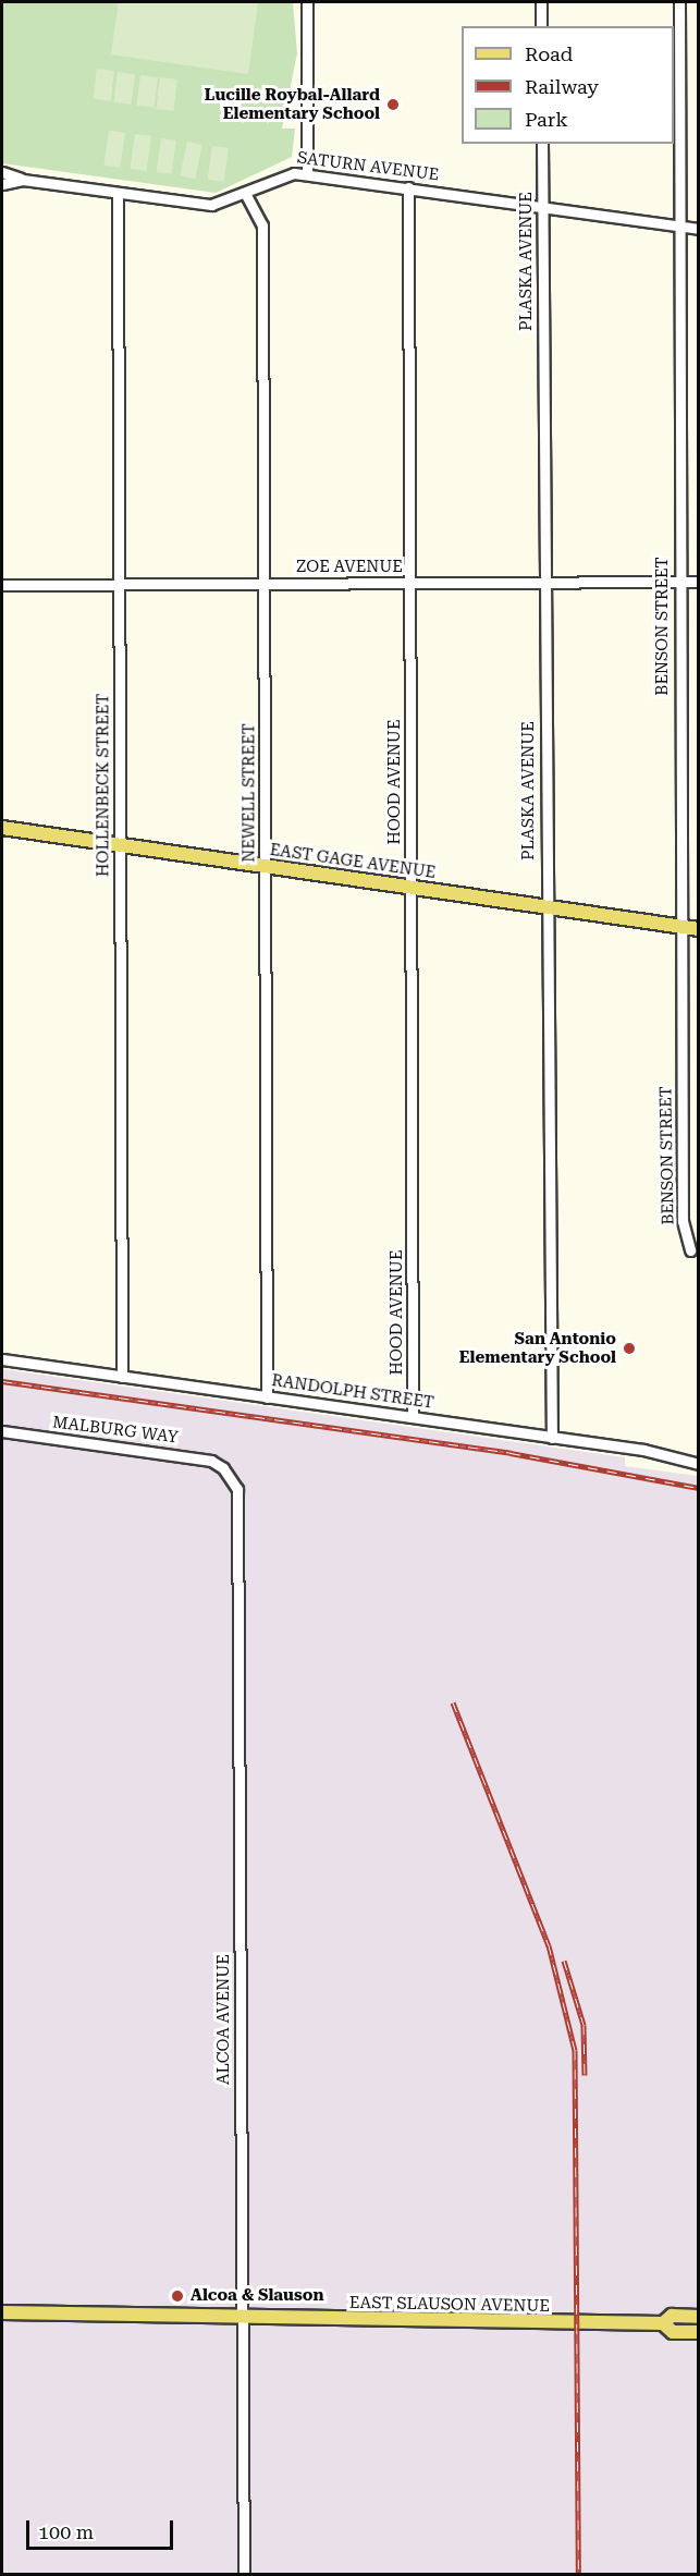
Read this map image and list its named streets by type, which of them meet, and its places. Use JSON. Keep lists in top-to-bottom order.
{
  "streets": {
    "main road": ["EAST GAGE AVENUE", "EAST SLAUSON AVENUE"],
    "street": [
      "SATURN AVENUE",
      "PLASKA AVENUE",
      "ZOE AVENUE",
      "BENSON STREET",
      "HOOD AVENUE",
      "HOLLENBECK STREET",
      "NEWELL STREET",
      "RANDOLPH STREET",
      "MALBURG WAY",
      "ALCOA AVENUE"
    ]
  },
  "crossings": [
    ["SATURN AVENUE", "PLASKA AVENUE"],
    ["SATURN AVENUE", "BENSON STREET"],
    ["SATURN AVENUE", "HOOD AVENUE"],
    ["SATURN AVENUE", "HOLLENBECK STREET"],
    ["SATURN AVENUE", "NEWELL STREET"],
    ["PLASKA AVENUE", "ZOE AVENUE"],
    ["PLASKA AVENUE", "EAST GAGE AVENUE"],
    ["PLASKA AVENUE", "RANDOLPH STREET"],
    ["ZOE AVENUE", "BENSON STREET"],
    ["ZOE AVENUE", "HOOD AVENUE"],
    ["ZOE AVENUE", "HOLLENBECK STREET"],
    ["ZOE AVENUE", "NEWELL STREET"],
    ["BENSON STREET", "EAST GAGE AVENUE"],
    ["HOOD AVENUE", "EAST GAGE AVENUE"],
    ["HOOD AVENUE", "RANDOLPH STREET"],
    ["HOLLENBECK STREET", "EAST GAGE AVENUE"],
    ["HOLLENBECK STREET", "RANDOLPH STREET"],
    ["NEWELL STREET", "EAST GAGE AVENUE"],
    ["NEWELL STREET", "RANDOLPH STREET"],
    ["MALBURG WAY", "ALCOA AVENUE"],
    ["ALCOA AVENUE", "EAST SLAUSON AVENUE"]
  ],
  "places": ["Lucille Roybal-Allard Elementary School", "San Antonio Elementary School", "Alcoa & Slauson"],
  "legend": ["Road", "Railway", "Park"],
  "scale_bar": "100 m"
}
